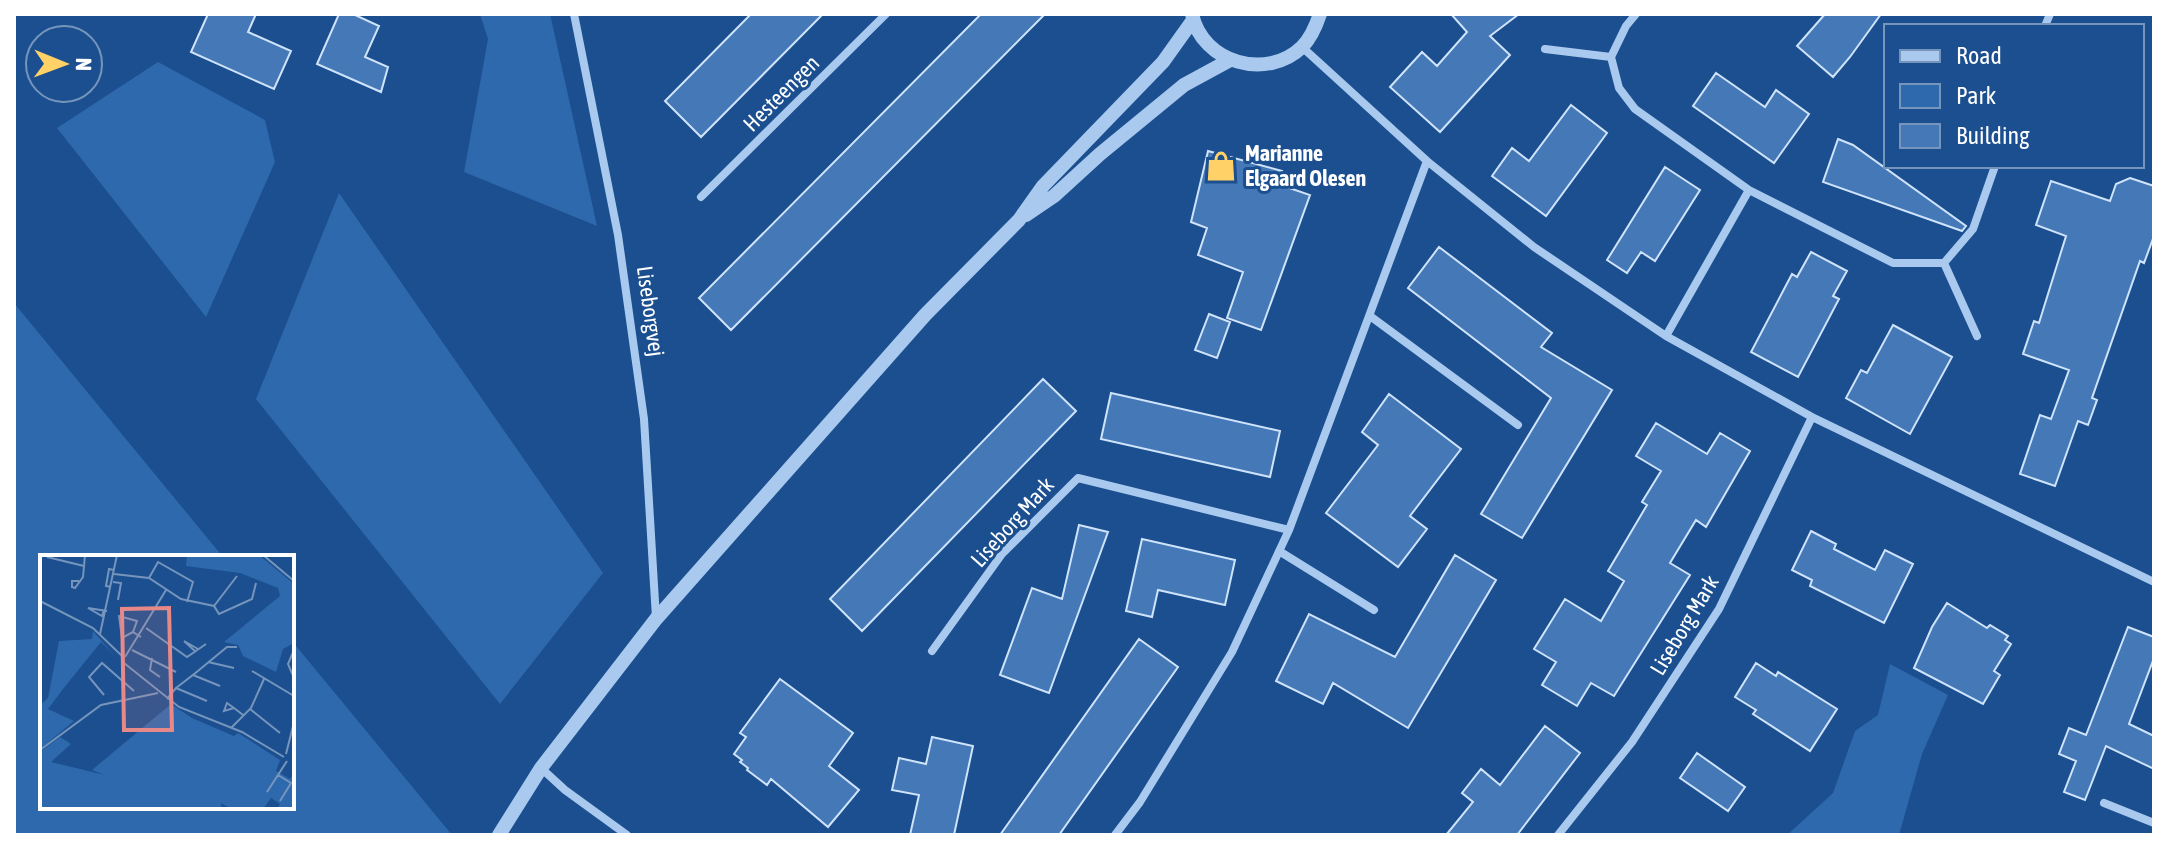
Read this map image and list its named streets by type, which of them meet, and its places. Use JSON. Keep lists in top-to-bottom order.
{
  "streets": {
    "street": ["Hesteengen", "Liseborgvej", "Liseborg Mark"]
  },
  "places": {
    "shop": ["Marianne Elgaard Olesen"]
  },
  "legend": ["Road", "Park", "Building"],
  "north": "right"
}
